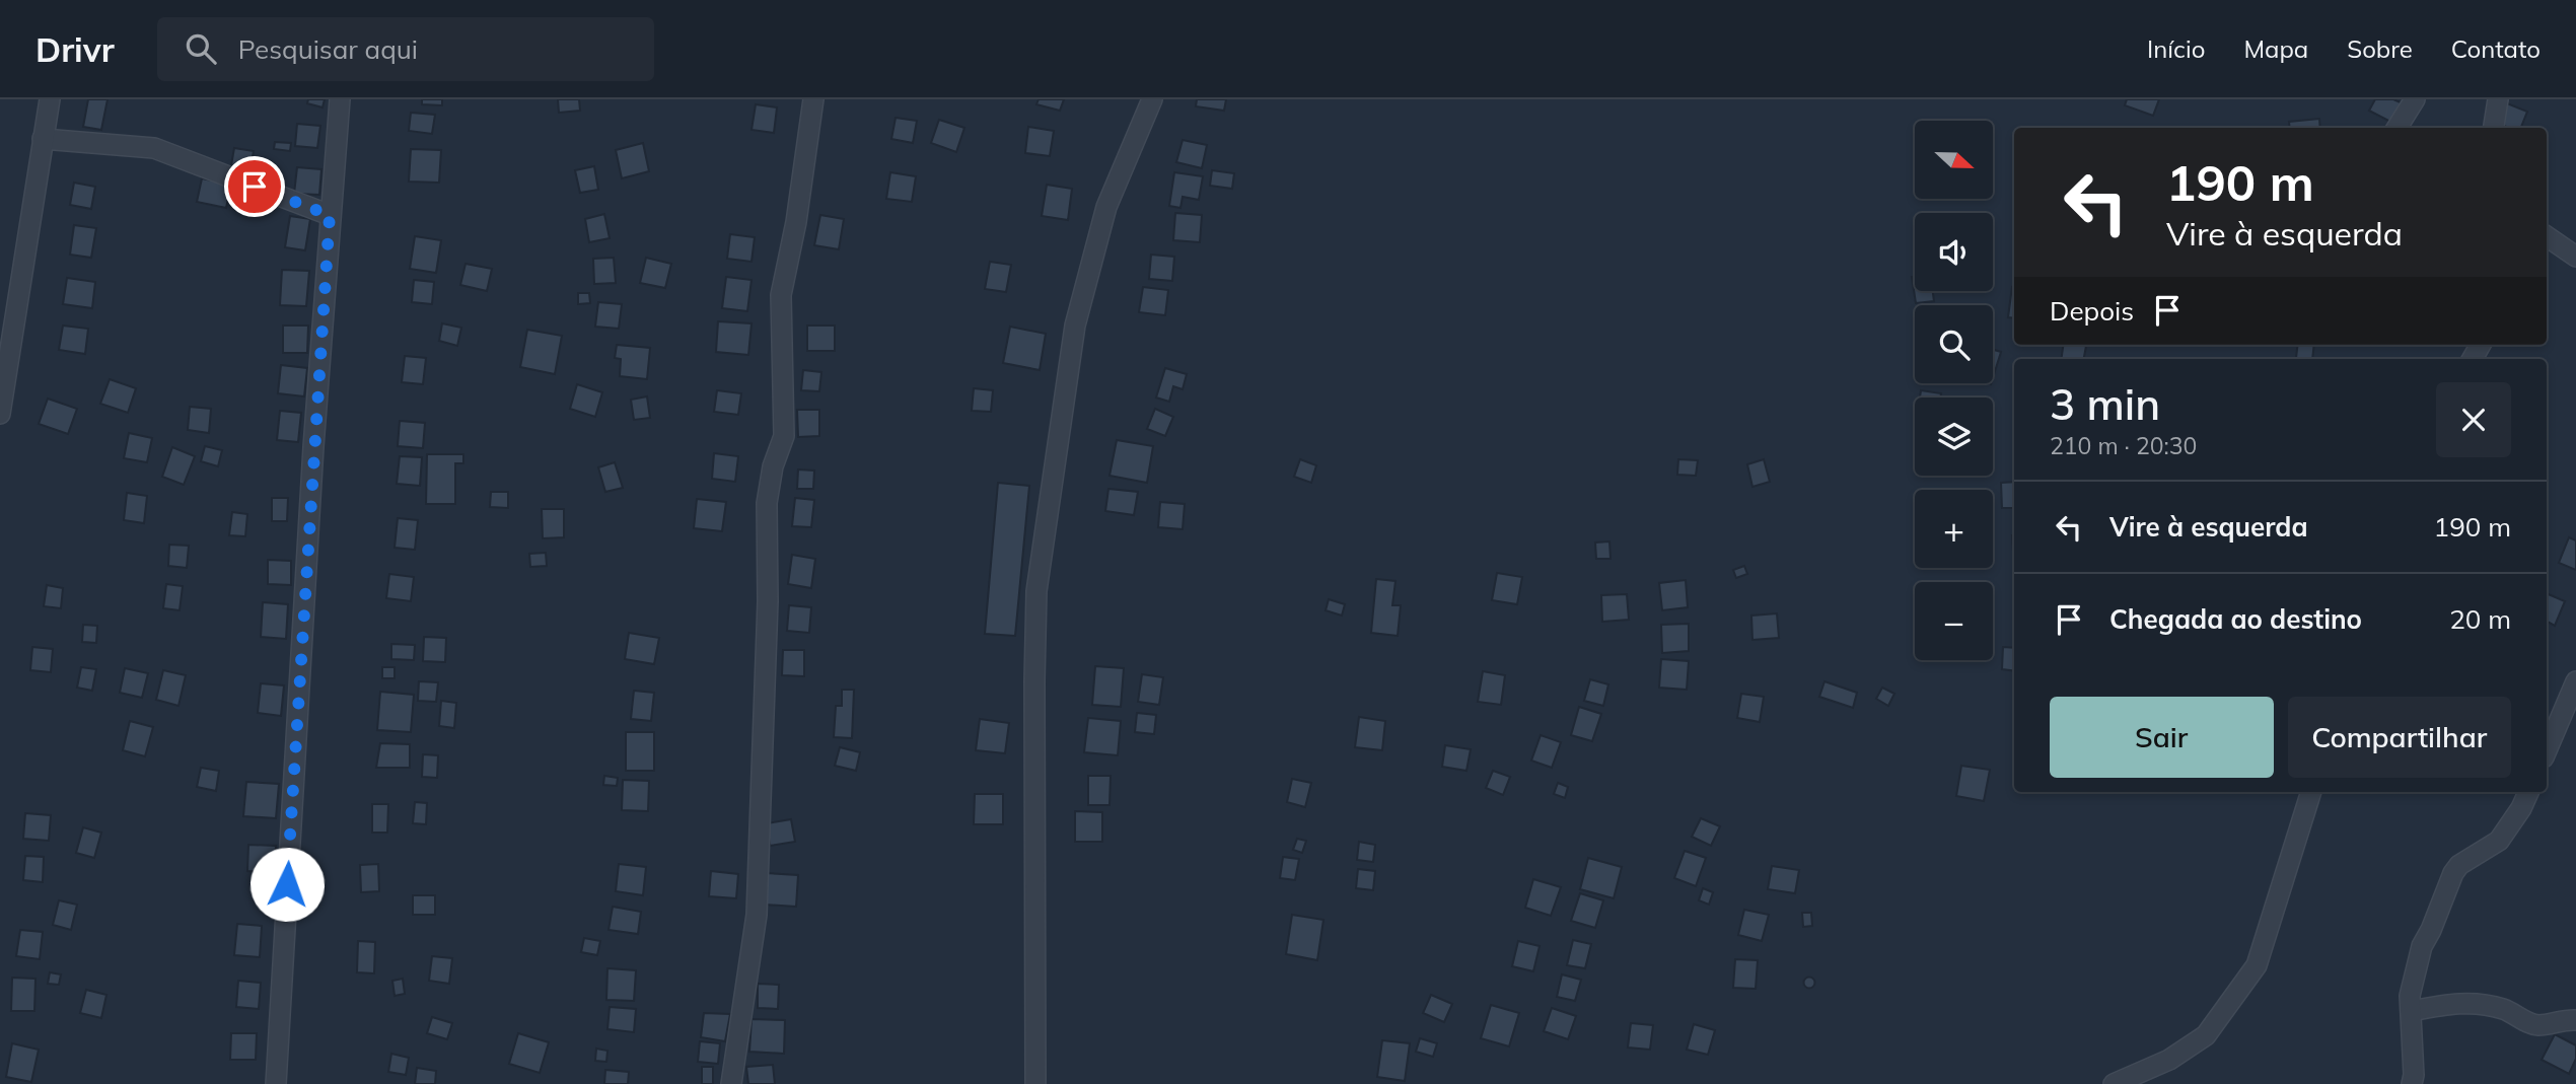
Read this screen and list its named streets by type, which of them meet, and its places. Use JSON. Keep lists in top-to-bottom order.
{
  "north": "right",
  "page": {
    "header": "Drivr",
    "search": "Pesquisar aqui",
    "nav": [
      "Início",
      "Mapa",
      "Sobre",
      "Contato"
    ],
    "map_buttons": ["+", "−"],
    "turn": ["190 m", "Vire à esquerda"],
    "then": "Depois",
    "heading": ["3 min", "210 m · 20:30"],
    "list": [
      {
        "name": "Vire à esquerda",
        "value": "190 m"
      },
      {
        "name": "Chegada ao destino",
        "value": "20 m"
      }
    ],
    "buttons": ["Sair", "Compartilhar"]
  }
}
